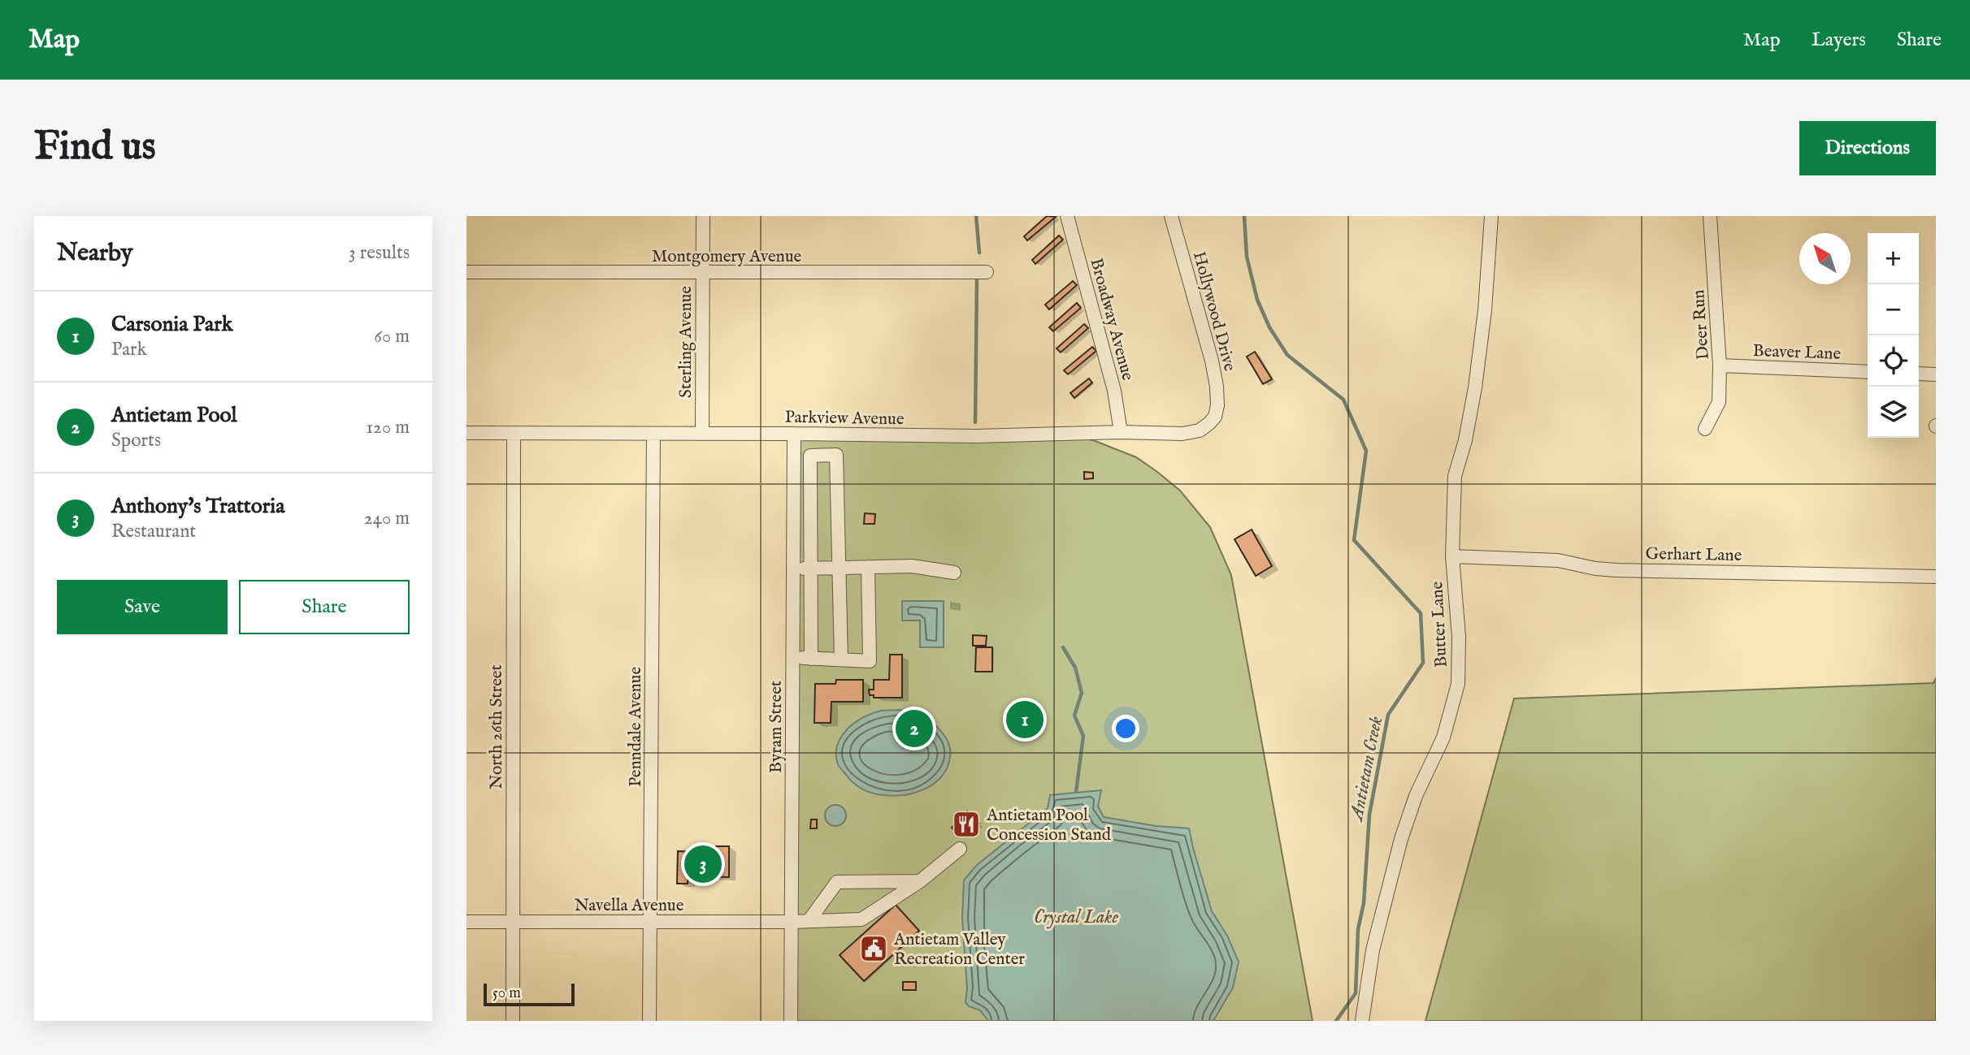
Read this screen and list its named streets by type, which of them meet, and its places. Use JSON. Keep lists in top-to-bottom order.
{
  "streets": {
    "street": [
      "Montgomery Avenue",
      "Hollywood Drive",
      "Broadway Avenue",
      "Deer Run",
      "Sterling Avenue",
      "Beaver Lane",
      "Parkview Avenue",
      "Gerhart Lane",
      "Butter Lane",
      "North 26th Street",
      "Penndale Avenue",
      "Byram Street",
      "Navella Avenue"
    ]
  },
  "crossings": [
    ["Montgomery Avenue", "Sterling Avenue"],
    ["Hollywood Drive", "Parkview Avenue"],
    ["Broadway Avenue", "Parkview Avenue"],
    ["Deer Run", "Beaver Lane"],
    ["Sterling Avenue", "Parkview Avenue"],
    ["Parkview Avenue", "North 26th Street"],
    ["Parkview Avenue", "Penndale Avenue"],
    ["Parkview Avenue", "Byram Street"],
    ["Gerhart Lane", "Butter Lane"],
    ["North 26th Street", "Navella Avenue"],
    ["Penndale Avenue", "Navella Avenue"],
    ["Byram Street", "Navella Avenue"]
  ],
  "water": ["Antietam Creek", "Crystal Lake"],
  "places": {
    "restaurant": ["Antietam Pool Concession Stand"],
    "public building": ["Antietam Valley Recreation Center"]
  },
  "scale_bar": "50 m",
  "north": "top left",
  "page": {
    "header": "Map",
    "nav": ["Map", "Layers", "Share"],
    "buttons": [
      "Directions",
      ["Save", "Share"]
    ],
    "title": "Find us",
    "heading": ["Nearby", "3 results"],
    "map_buttons": ["+", "−"],
    "list": [
      {
        "mark": "1",
        "name": "Carsonia Park",
        "note": "Park",
        "value": "60 m"
      },
      {
        "mark": "2",
        "name": "Antietam Pool",
        "note": "Sports",
        "value": "120 m"
      },
      {
        "mark": "3",
        "name": "Anthony's Trattoria",
        "note": "Restaurant",
        "value": "240 m"
      }
    ],
    "pins": ["1", "2", "3"],
    "scale": "50 m"
  }
}
